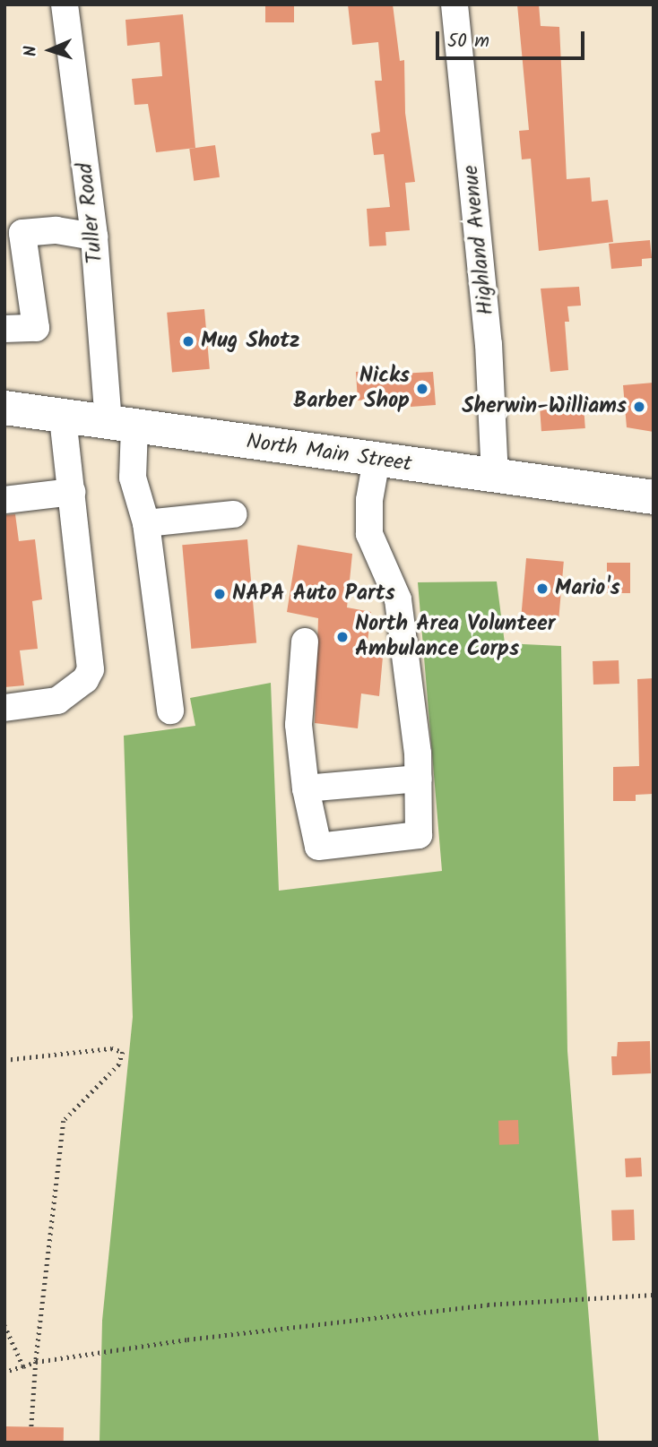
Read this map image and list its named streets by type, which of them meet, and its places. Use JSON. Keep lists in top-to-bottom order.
{
  "streets": {
    "main road": ["North Main Street"],
    "street": ["Tuller Road", "Highland Avenue"]
  },
  "crossings": [
    ["Tuller Road", "North Main Street"],
    ["Highland Avenue", "North Main Street"]
  ],
  "places": [
    "Mug Shotz",
    "Nicks Barber Shop",
    "Sherwin-Williams",
    "Mario's",
    "NAPA Auto Parts",
    "North Area Volunteer Ambulance Corps"
  ],
  "scale_bar": "50 m",
  "north": "left"
}
